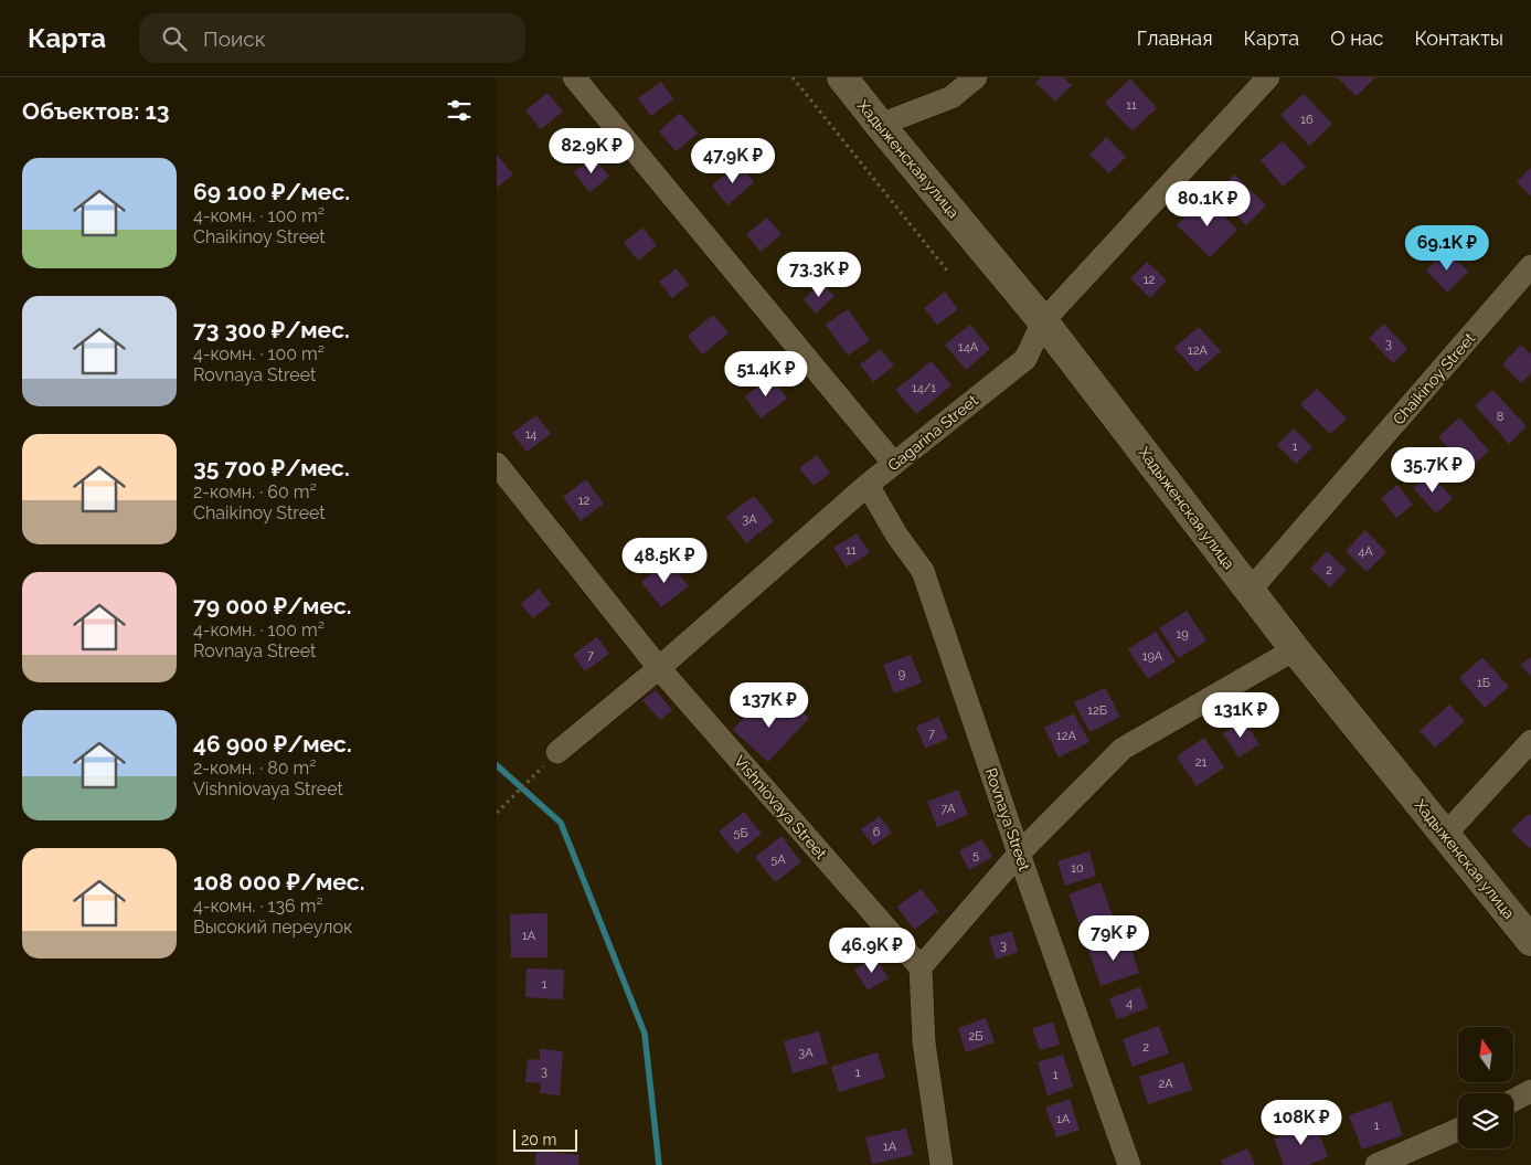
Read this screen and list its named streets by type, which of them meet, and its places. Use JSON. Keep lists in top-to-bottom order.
{
  "streets": {
    "main road": ["Хадыженская улица"],
    "street": [
      "Chaikinoy Street",
      "Gagarina Street",
      "Vishniovaya Street",
      "Rovnaya Street"
    ]
  },
  "crossings": [
    ["Хадыженская улица", "Chaikinoy Street"],
    ["Хадыженская улица", "Gagarina Street"],
    ["Gagarina Street", "Vishniovaya Street"],
    ["Gagarina Street", "Rovnaya Street"]
  ],
  "house_numbers": [
    "11",
    "16",
    "12",
    "3",
    "14А",
    "12А",
    "14/1",
    "8",
    "14",
    "1",
    "12",
    "3А",
    "11",
    "4А",
    "2",
    "19",
    "7",
    "19А",
    "9",
    "1Б",
    "12Б",
    "7",
    "12А",
    "21",
    "7А",
    "6",
    "5Б",
    "5",
    "5А",
    "10",
    "1А",
    "3",
    "1",
    "4",
    "2Б",
    "2",
    "3А",
    "3",
    "1",
    "1",
    "2А",
    "1А",
    "1",
    "1А"
  ],
  "scale_bar": "20 m",
  "north": "top",
  "page": {
    "header": "Карта",
    "search": "Поиск",
    "nav": [
      "Главная",
      "Карта",
      "О нас",
      "Контакты"
    ],
    "heading": "Объектов: 13",
    "price": [
      "82.9K ₽",
      "47.9K ₽",
      "80.1K ₽",
      "69.1K ₽",
      "73.3K ₽",
      "51.4K ₽",
      "35.7K ₽",
      "48.5K ₽",
      "137K ₽",
      "131K ₽",
      "79K ₽",
      "46.9K ₽",
      "108K ₽"
    ],
    "list": [
      {
        "name": "69 100 ₽/мес.",
        "note": "4-комн. · 100 m² · Chaikinoy Street"
      },
      {
        "name": "73 300 ₽/мес.",
        "note": "4-комн. · 100 m² · Rovnaya Street"
      },
      {
        "name": "35 700 ₽/мес.",
        "note": "2-комн. · 60 m² · Chaikinoy Street"
      },
      {
        "name": "79 000 ₽/мес.",
        "note": "4-комн. · 100 m² · Rovnaya Street"
      },
      {
        "name": "46 900 ₽/мес.",
        "note": "2-комн. · 80 m² · Vishniovaya Street"
      },
      {
        "name": "108 000 ₽/мес.",
        "note": "4-комн. · 136 m² · Высокий переулок"
      }
    ],
    "scale": "20 m"
  }
}
